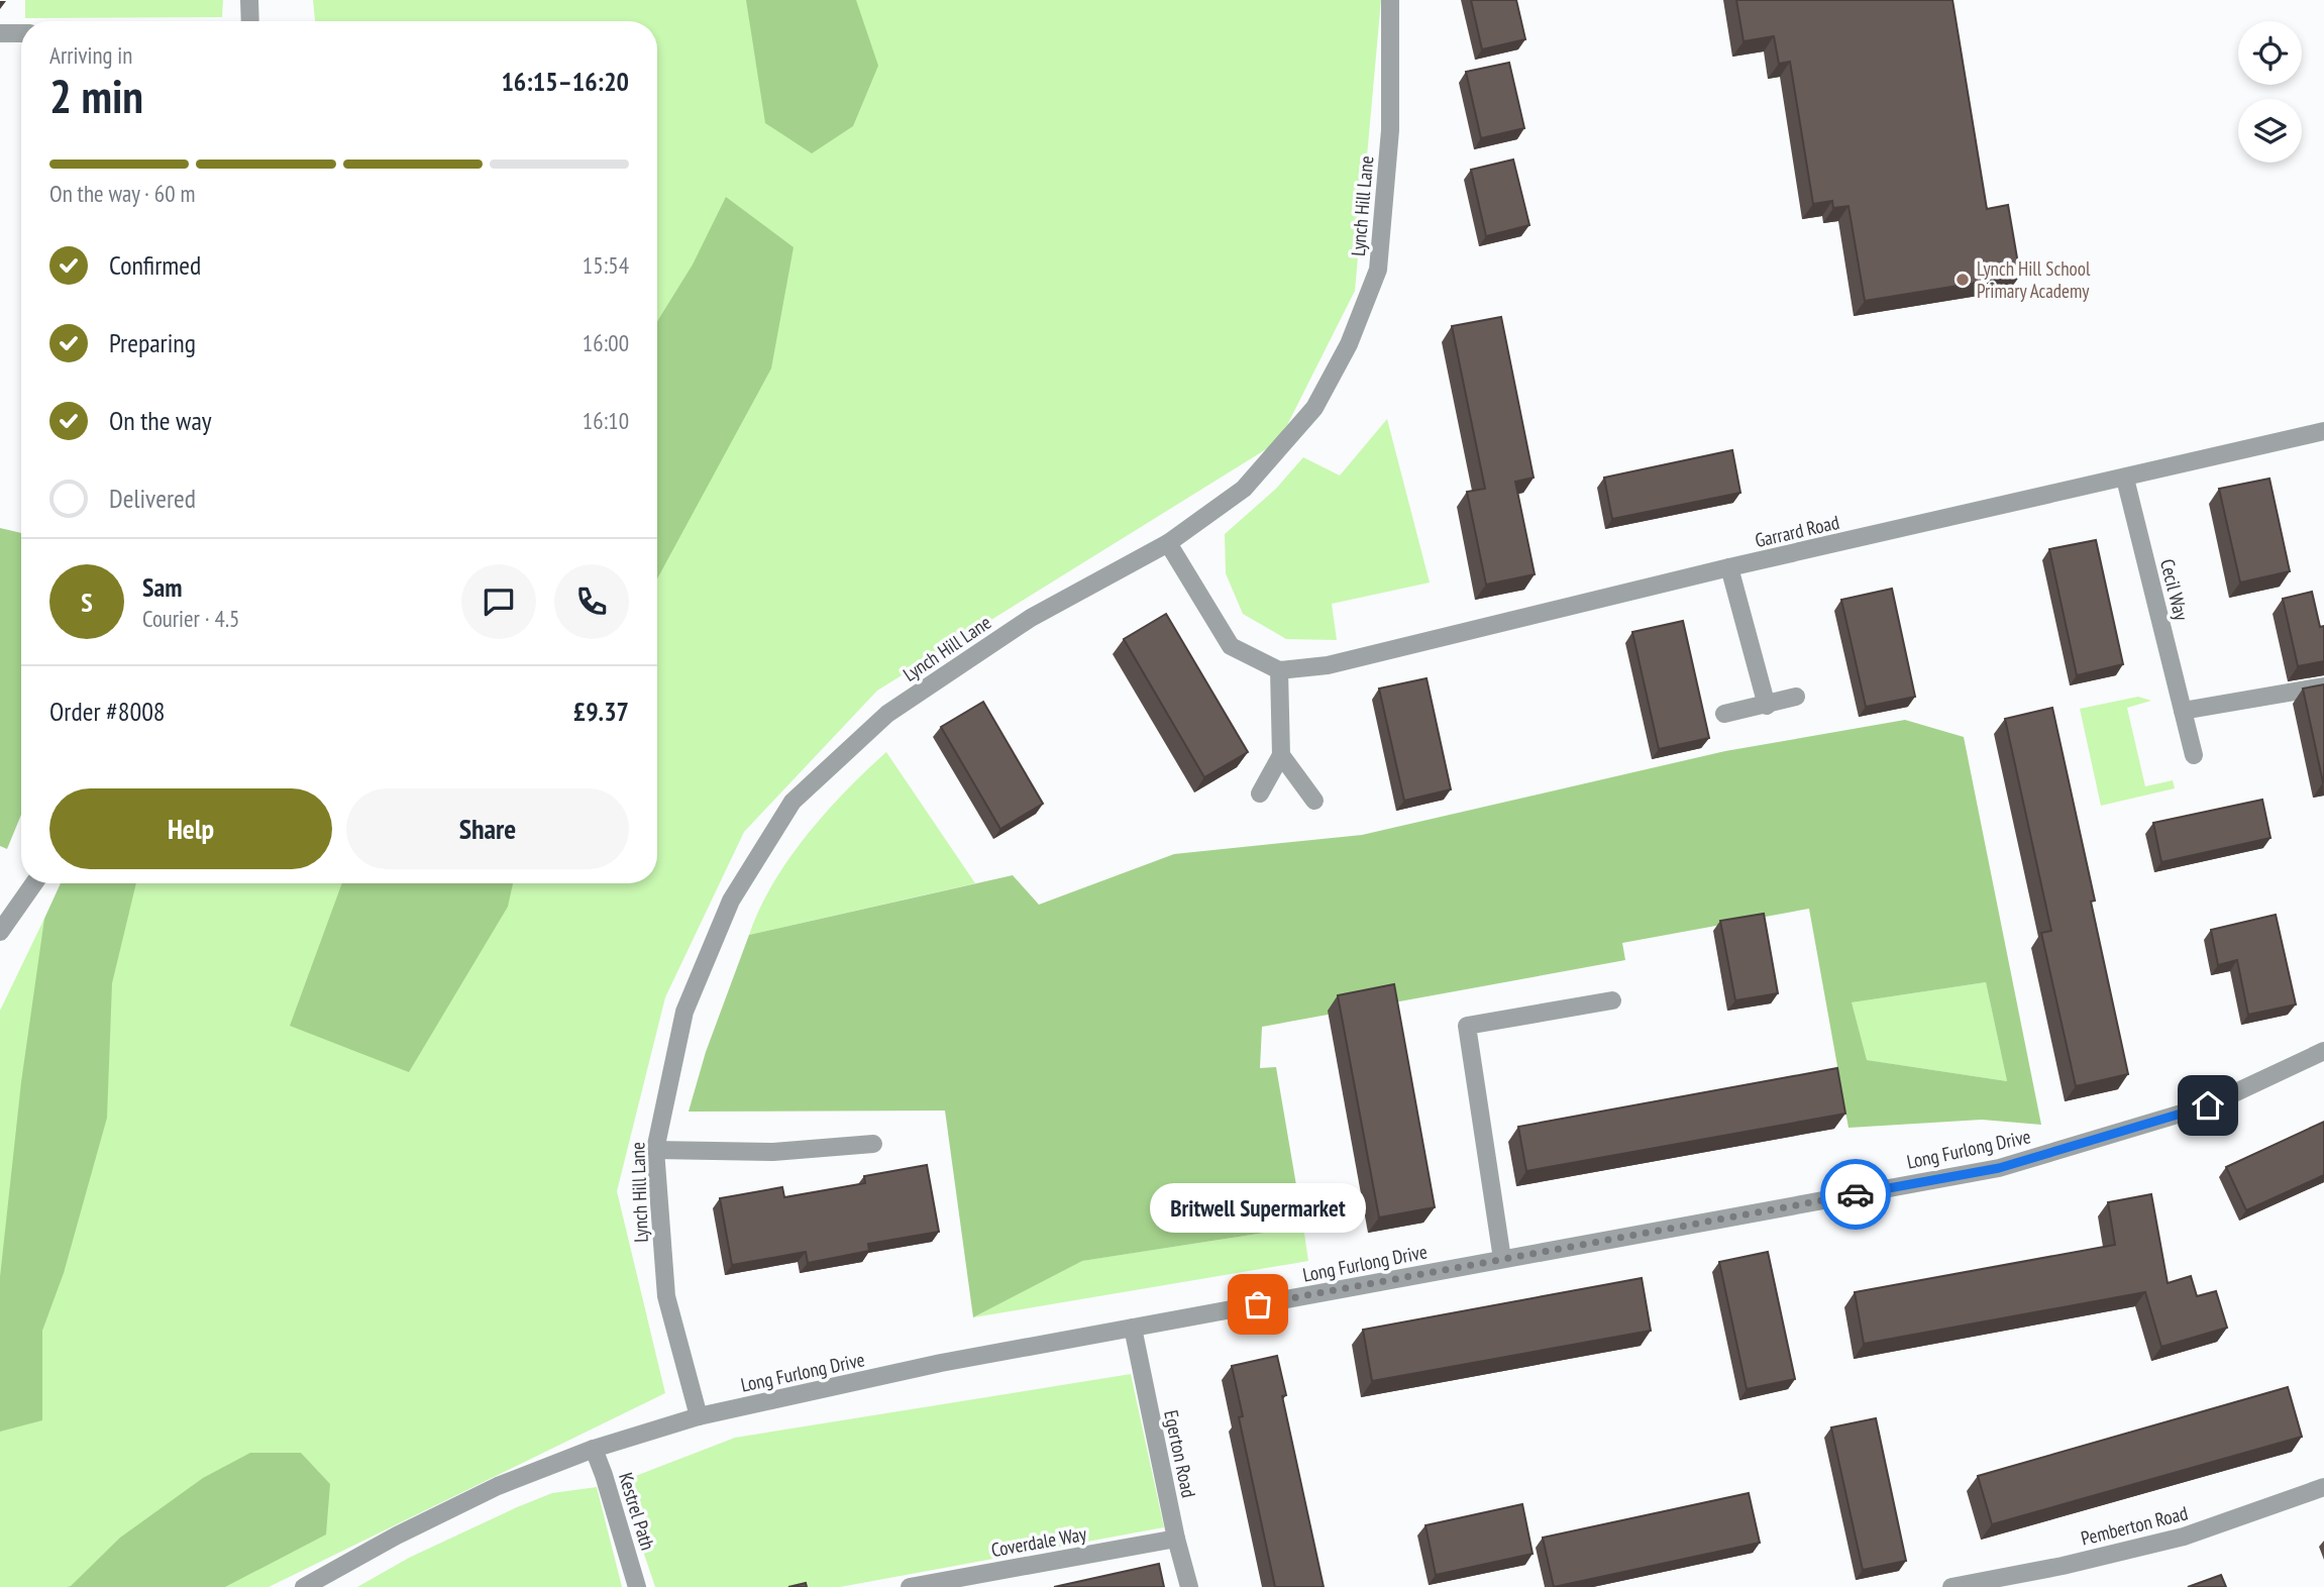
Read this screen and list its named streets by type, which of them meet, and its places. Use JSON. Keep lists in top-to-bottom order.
{
  "streets": {
    "street": [
      "Lynch Hill Lane",
      "Garrard Road",
      "Cecil Way",
      "Long Furlong Drive",
      "Egerton Road",
      "Kestrel Path",
      "Pemberton Road",
      "Coverdale Way"
    ]
  },
  "crossings": [
    ["Lynch Hill Lane", "Long Furlong Drive"],
    ["Garrard Road", "Cecil Way"],
    ["Long Furlong Drive", "Egerton Road"],
    ["Long Furlong Drive", "Kestrel Path"],
    ["Egerton Road", "Coverdale Way"]
  ],
  "places": ["Lynch Hill School Primary Academy", "Britwell Supermarket"],
  "page": {
    "heading": ["2 min", "Arriving in", "16:15–16:20"],
    "panel": [
      "Sam",
      "Courier · 4.5",
      "Order #8008",
      "£9.37"
    ],
    "bar": "On the way · 60 m",
    "list": [
      ["Confirmed", "15:54"],
      ["Preparing", "16:00"],
      ["On the way", "16:10"],
      "Delivered"
    ],
    "round": "S",
    "buttons": ["Help", "Share"],
    "bubble": "Britwell Supermarket"
  }
}
